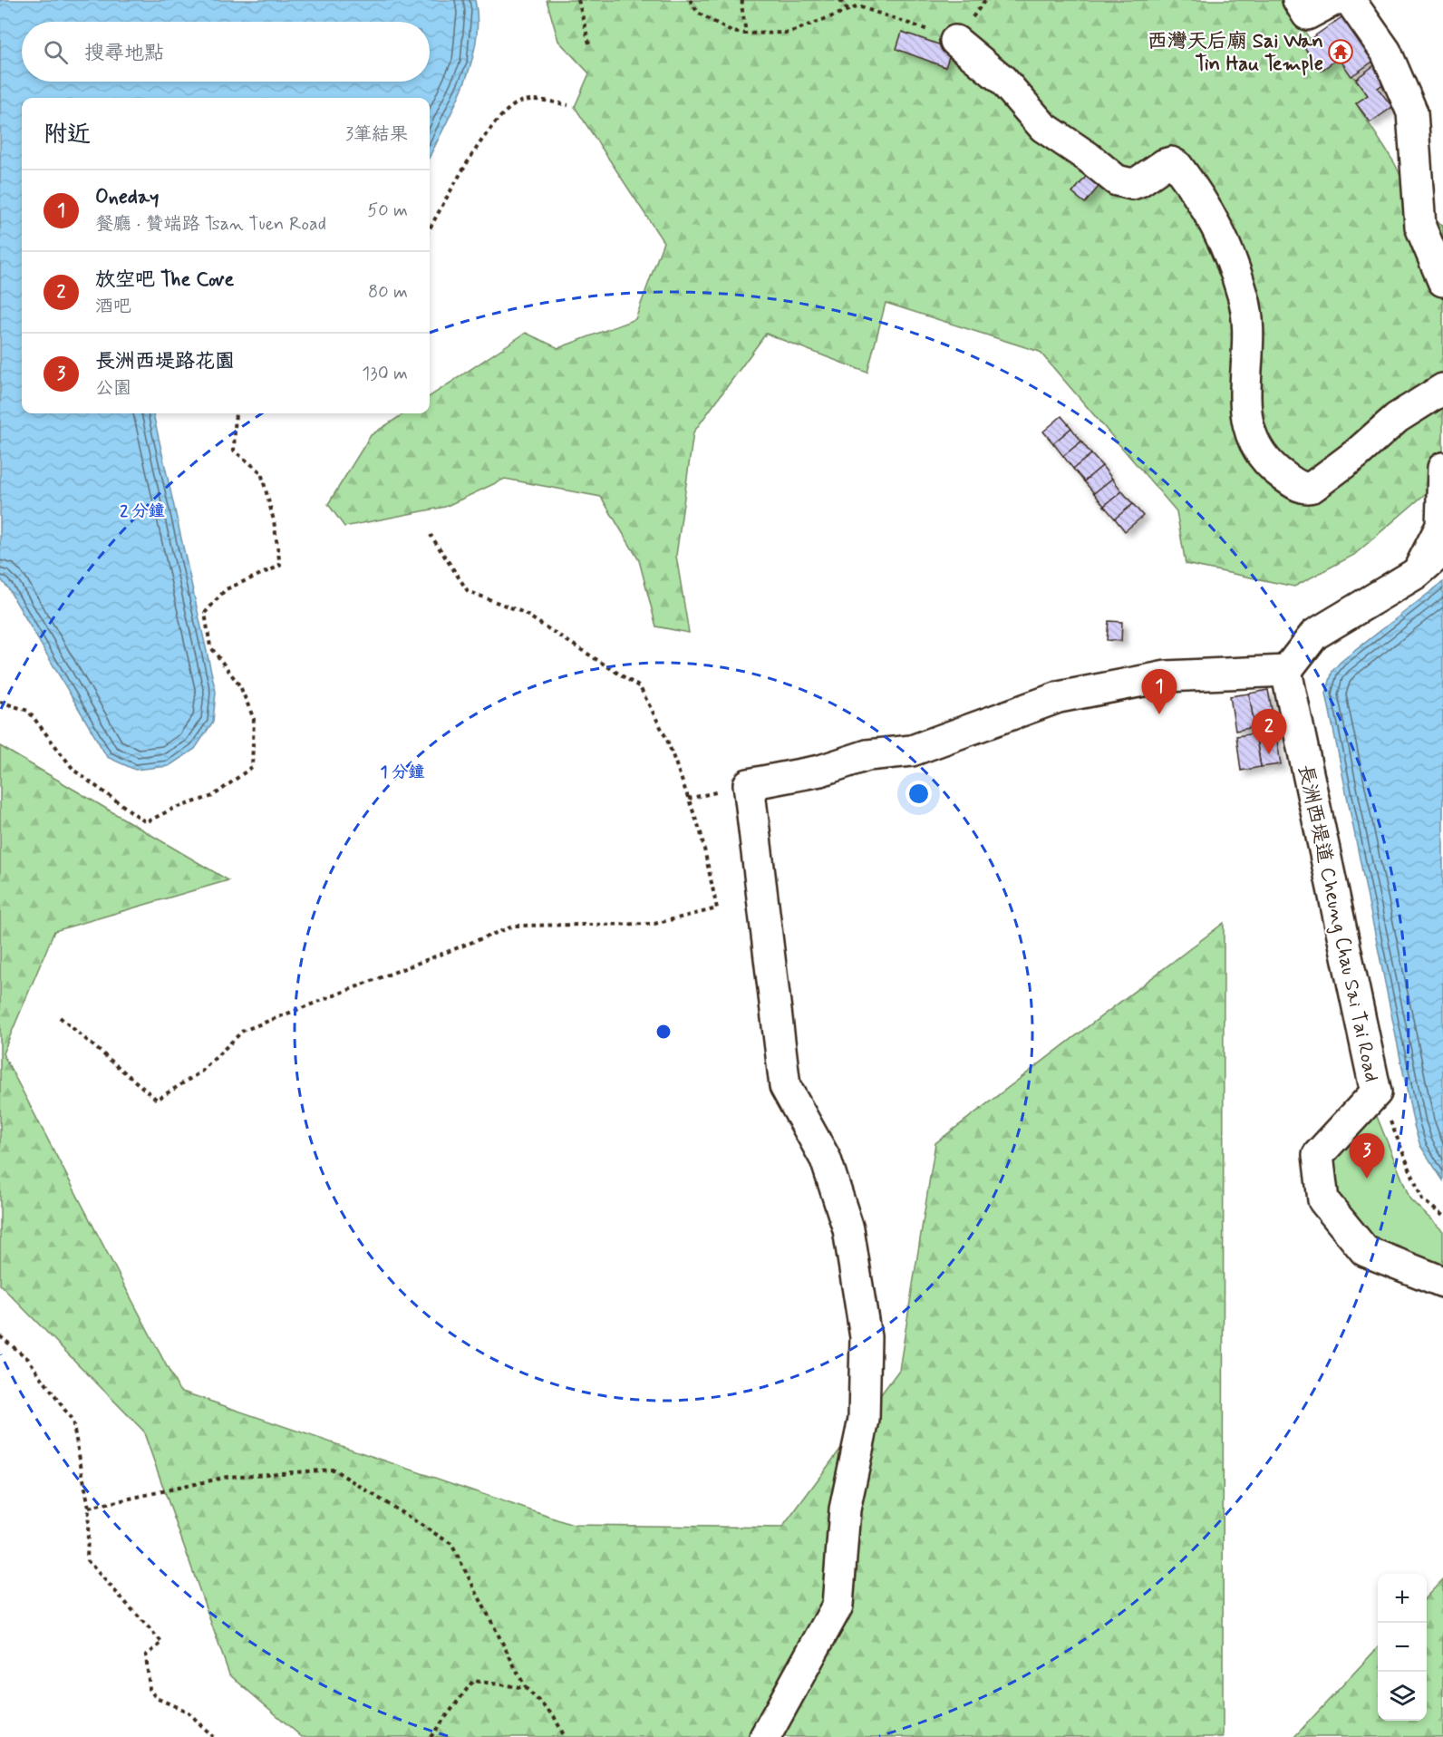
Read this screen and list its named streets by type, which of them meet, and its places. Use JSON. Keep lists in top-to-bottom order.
{
  "streets": {
    "street": ["長洲西堤道 Cheung Chau Sai Tai Road"]
  },
  "places": {
    "temple": ["西灣天后廟 Sai Wan Tin Hau Temple"]
  },
  "page": {
    "search": "搜尋地點",
    "heading": ["附近", "3筆結果"],
    "list": [
      {
        "mark": "1",
        "name": "Oneday",
        "note": "餐廳 · 贊端路 Tsan Tuen Road",
        "value": "50 m"
      },
      {
        "mark": "2",
        "name": "放空吧 The Cove",
        "note": "酒吧",
        "value": "80 m"
      },
      {
        "mark": "3",
        "name": "長洲西堤路花園",
        "note": "公園",
        "value": "130 m"
      }
    ],
    "pins": ["1", "2", "3"],
    "map_buttons": ["+", "−"]
  },
  "rings": ["2 分鐘", "1 分鐘"]
}
